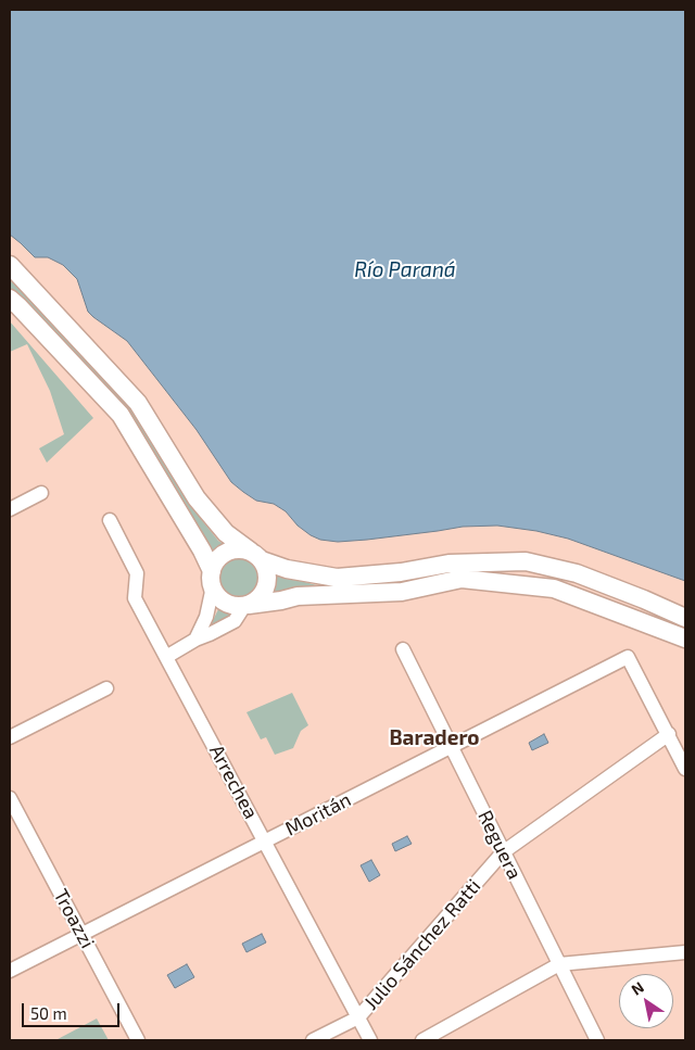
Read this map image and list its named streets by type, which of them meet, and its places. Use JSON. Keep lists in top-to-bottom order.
{
  "streets": {
    "street": [
      "Arrechea",
      "Moritán",
      "Reguera",
      "Troazzi",
      "Julio Sánchez Ratti"
    ]
  },
  "crossings": [
    ["Arrechea", "Moritán"],
    ["Arrechea", "Julio Sánchez Ratti"],
    ["Moritán", "Reguera"],
    ["Moritán", "Troazzi"],
    ["Moritán", "Julio Sánchez Ratti"],
    ["Reguera", "Julio Sánchez Ratti"]
  ],
  "districts": ["Baradero"],
  "water": ["Río Paraná"],
  "scale_bar": "50 m",
  "north": "top left"
}
